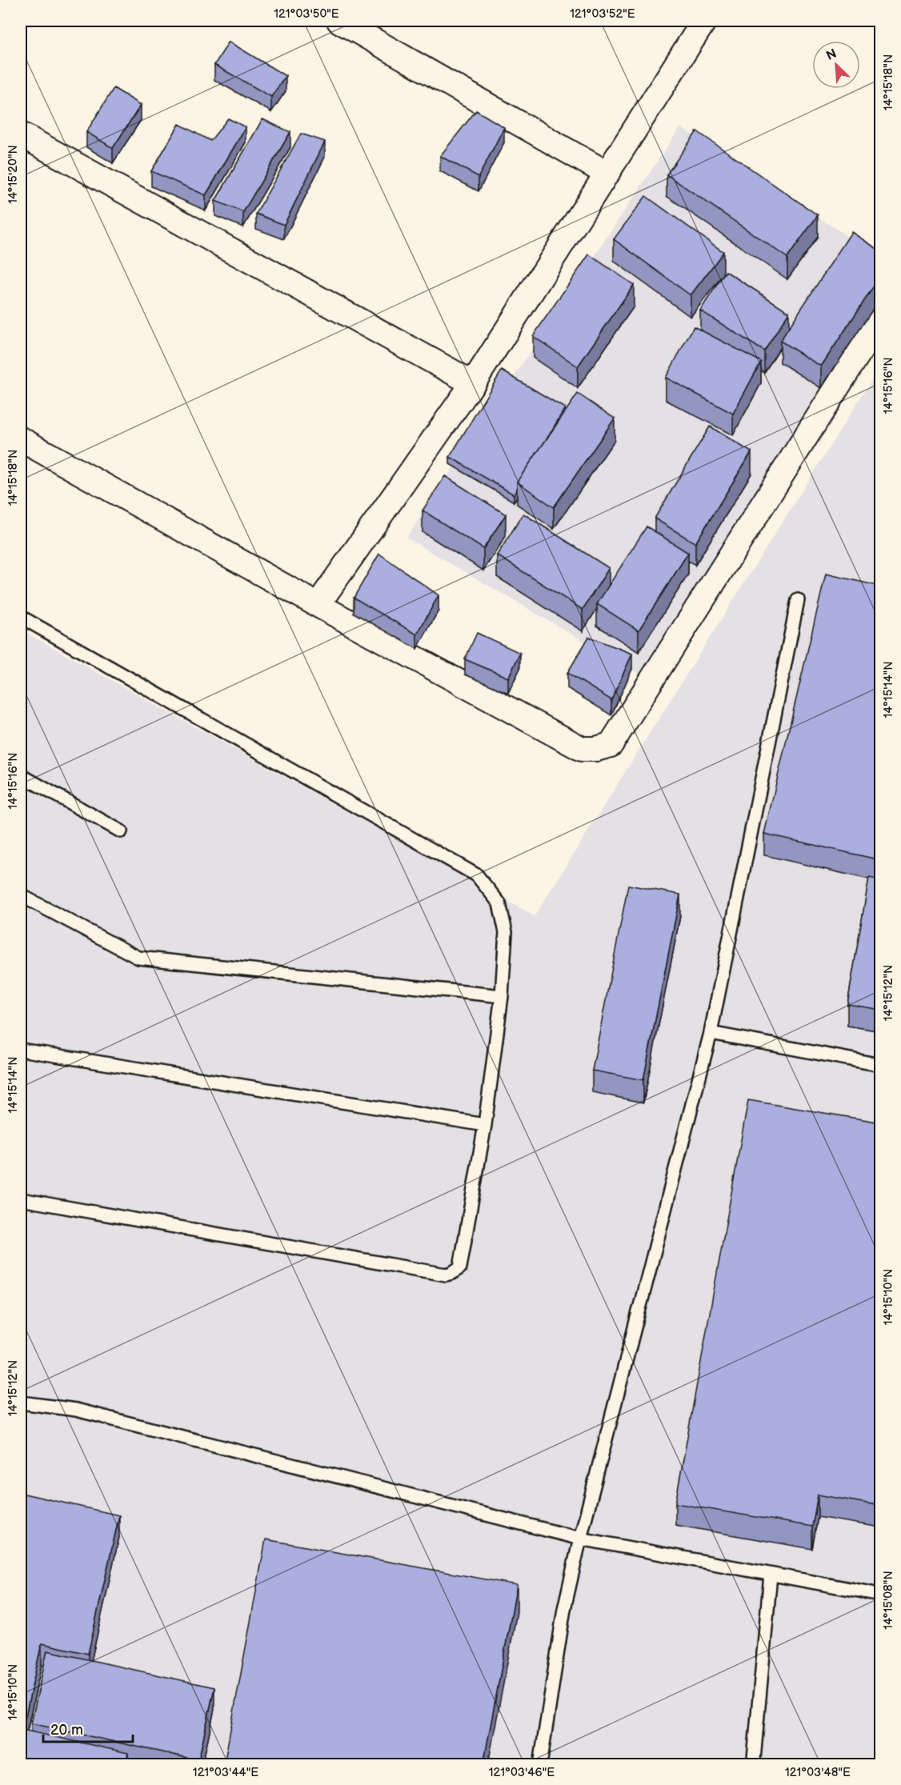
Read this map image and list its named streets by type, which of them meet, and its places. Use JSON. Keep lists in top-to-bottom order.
{
  "scale_bar": "20 m",
  "north": "top left",
  "coordinates": [
    "121°03'50\"E",
    "121°03'52\"E",
    "14°15'18\"N",
    "14°15'20\"N",
    "14°15'16\"N",
    "14°15'14\"N",
    "14°15'12\"N",
    "14°15'10\"N",
    "14°15'08\"N",
    "121°03'44\"E",
    "121°03'46\"E",
    "121°03'48\"E"
  ]
}
